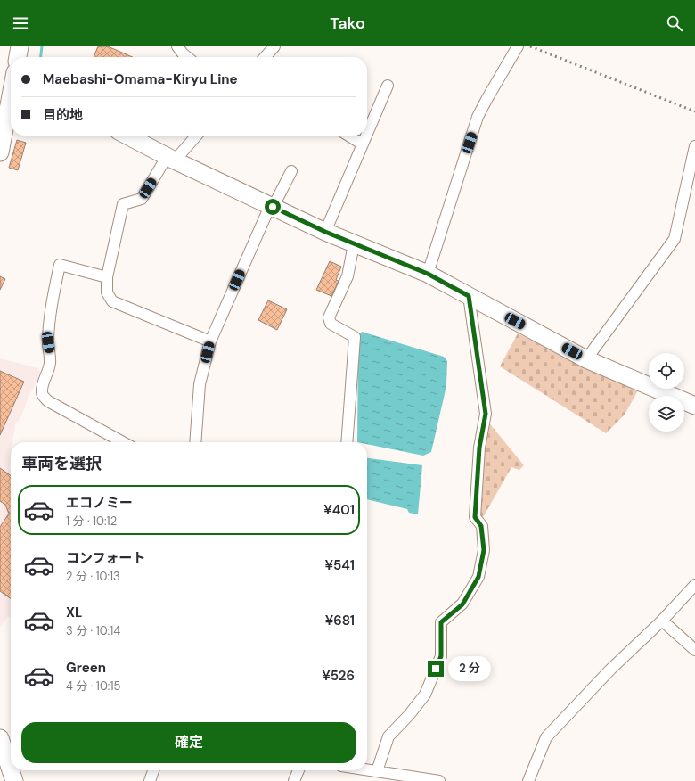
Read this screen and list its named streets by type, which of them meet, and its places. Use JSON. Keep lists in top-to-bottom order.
{
  "page": {
    "header": "Tako",
    "banner": ["Maebashi-Omama-Kiryu Line", "目的地"],
    "heading": "車両を選択",
    "list": [
      {
        "name": "エコノミー",
        "note": "1 分 · 10:12",
        "value": "¥401"
      },
      {
        "name": "コンフォート",
        "note": "2 分 · 10:13",
        "value": "¥541"
      },
      {
        "name": "XL",
        "note": "3 分 · 10:14",
        "value": "¥681"
      },
      {
        "name": "Green",
        "note": "4 分 · 10:15",
        "value": "¥526"
      }
    ],
    "bubble": "2 分",
    "buttons": "確定"
  }
}
